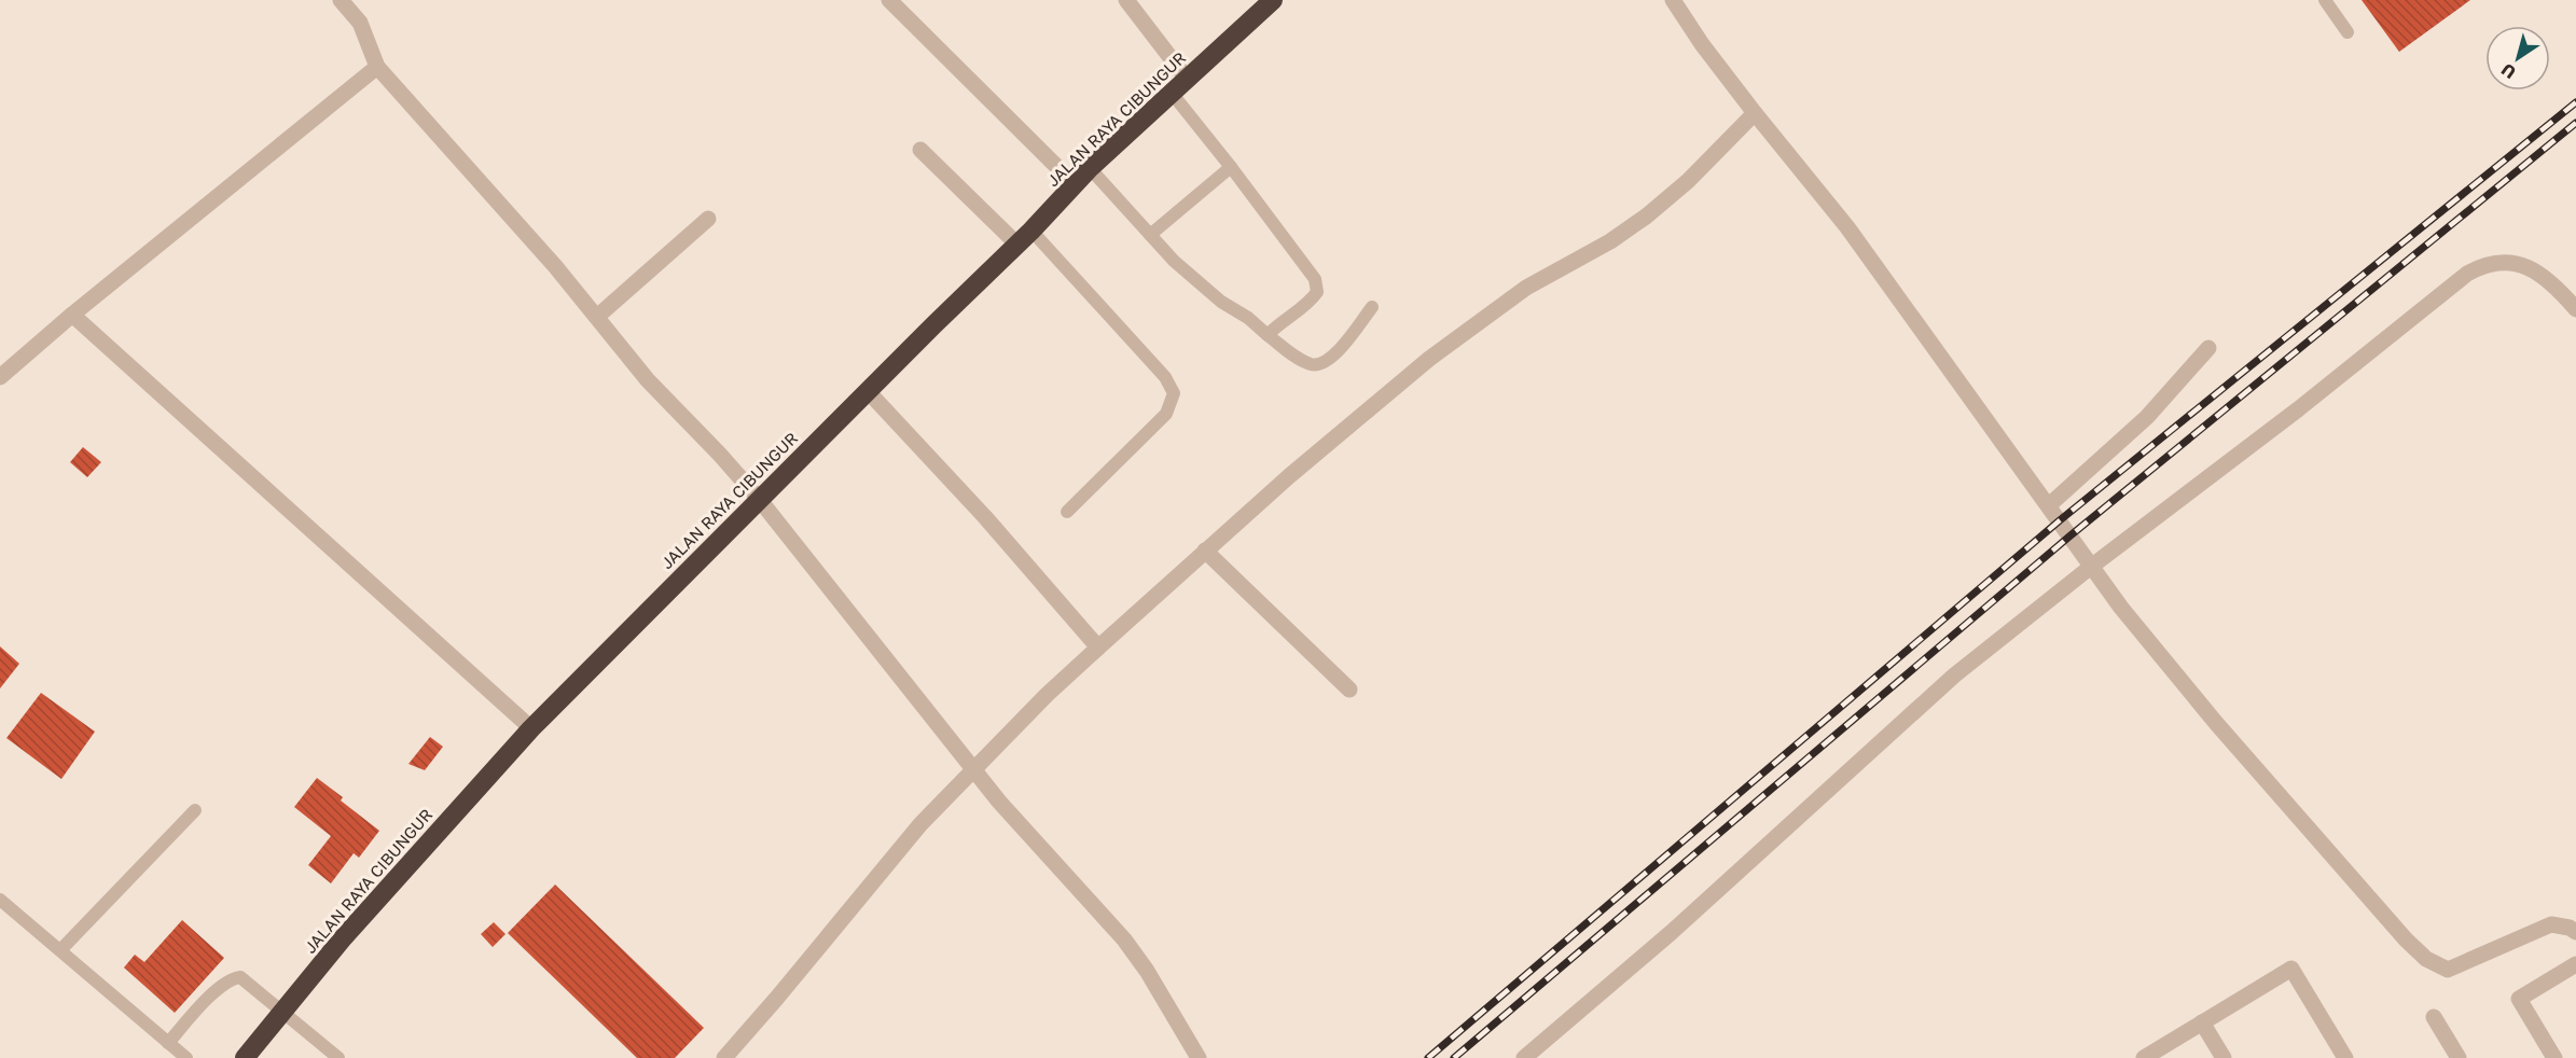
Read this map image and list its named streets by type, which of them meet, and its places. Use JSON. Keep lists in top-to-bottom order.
{
  "streets": {
    "highway": ["JALAN RAYA CIBUNGUR"]
  },
  "north": "bottom left"
}
